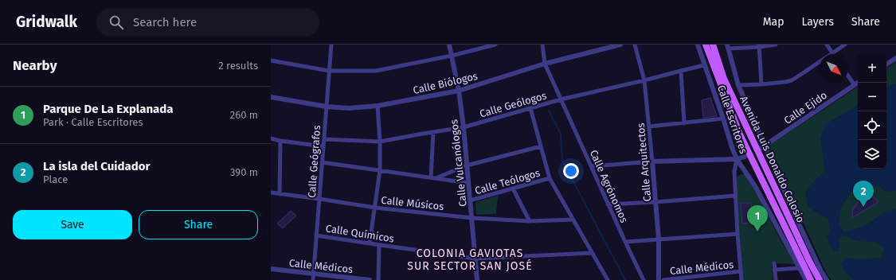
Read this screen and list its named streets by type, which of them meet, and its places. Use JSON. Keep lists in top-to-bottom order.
{
  "streets": {
    "main road": ["Avenida Luis Donaldo Colosio"],
    "street": [
      "Calle Biólogos",
      "Calle Geólogos",
      "Calle Ejido",
      "Calle Escritores",
      "Calle Geógrafos",
      "Calle Arquitectos",
      "Calle Vulcanólogos",
      "Calle Teólogos",
      "Calle Agrónomos",
      "Calle Músicos",
      "Calle Químicos",
      "Calle Médicos"
    ]
  },
  "crossings": [
    ["Calle Biólogos", "Calle Geógrafos"],
    ["Calle Biólogos", "Calle Vulcanólogos"],
    ["Calle Biólogos", "Calle Agrónomos"],
    ["Calle Geólogos", "Calle Escritores"],
    ["Calle Geólogos", "Calle Geógrafos"],
    ["Calle Geólogos", "Calle Arquitectos"],
    ["Calle Geólogos", "Calle Vulcanólogos"],
    ["Calle Geólogos", "Calle Agrónomos"],
    ["Calle Ejido", "Avenida Luis Donaldo Colosio"],
    ["Calle Geógrafos", "Calle Músicos"],
    ["Calle Geógrafos", "Calle Químicos"],
    ["Calle Geógrafos", "Calle Médicos"],
    ["Calle Vulcanólogos", "Calle Teólogos"],
    ["Calle Vulcanólogos", "Calle Músicos"],
    ["Calle Vulcanólogos", "Calle Químicos"]
  ],
  "districts": ["COLONIA GAVIOTAS SUR SECTOR SAN JOSÉ"],
  "north": "bottom right",
  "page": {
    "header": "Gridwalk",
    "search": "Search here",
    "nav": ["Map", "Layers", "Share"],
    "heading": ["Nearby", "2 results"],
    "map_buttons": ["+", "−"],
    "list": [
      {
        "mark": "1",
        "name": "Parque De La Explanada",
        "note": "Park · Calle Escritores",
        "value": "260 m"
      },
      {
        "mark": "2",
        "name": "La isla del Cuidador",
        "note": "Place",
        "value": "390 m"
      }
    ],
    "pins": ["2", "1"],
    "buttons": ["Save", "Share"]
  }
}
